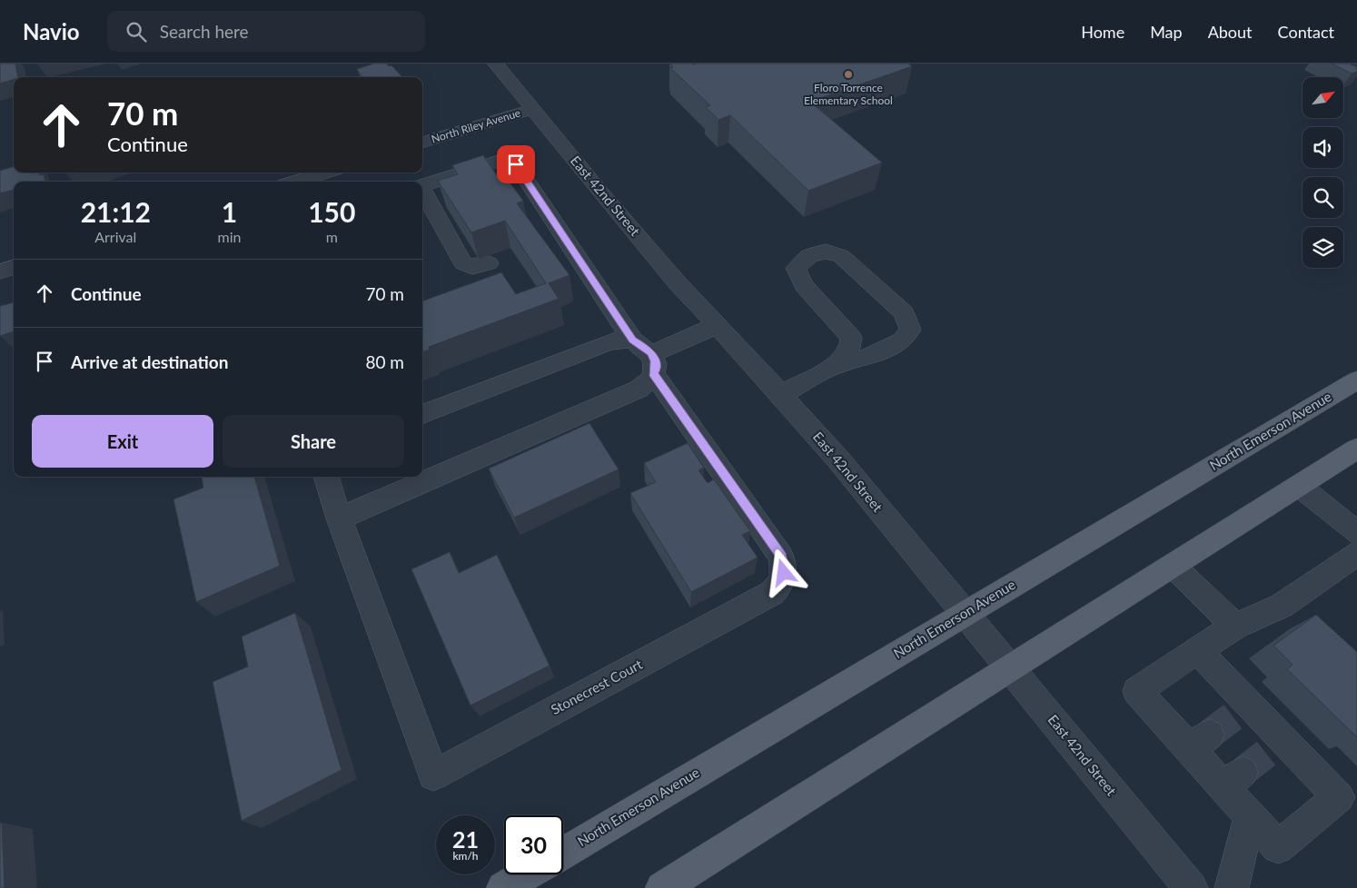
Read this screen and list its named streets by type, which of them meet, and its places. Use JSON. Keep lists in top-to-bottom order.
{
  "streets": {
    "main road": ["North Emerson Avenue"],
    "street": ["North Riley Avenue", "East 42nd Street", "Stonecrest Court"]
  },
  "crossings": [
    ["North Riley Avenue", "East 42nd Street"],
    ["East 42nd Street", "North Emerson Avenue"]
  ],
  "places": ["Floro Torrence Elementary School"],
  "north": "top right",
  "page": {
    "header": "Navio",
    "search": "Search here",
    "nav": [
      "Home",
      "Map",
      "About",
      "Contact"
    ],
    "turn": ["70 m", "Continue"],
    "eta": [
      "21:12",
      "Arrival",
      "1",
      "min",
      "150",
      "m"
    ],
    "list": [
      {
        "name": "Continue",
        "value": "70 m"
      },
      {
        "name": "Arrive at destination",
        "value": "80 m"
      }
    ],
    "buttons": ["Exit", "Share"],
    "speed": "21 km/h",
    "limit": "30"
  }
}
